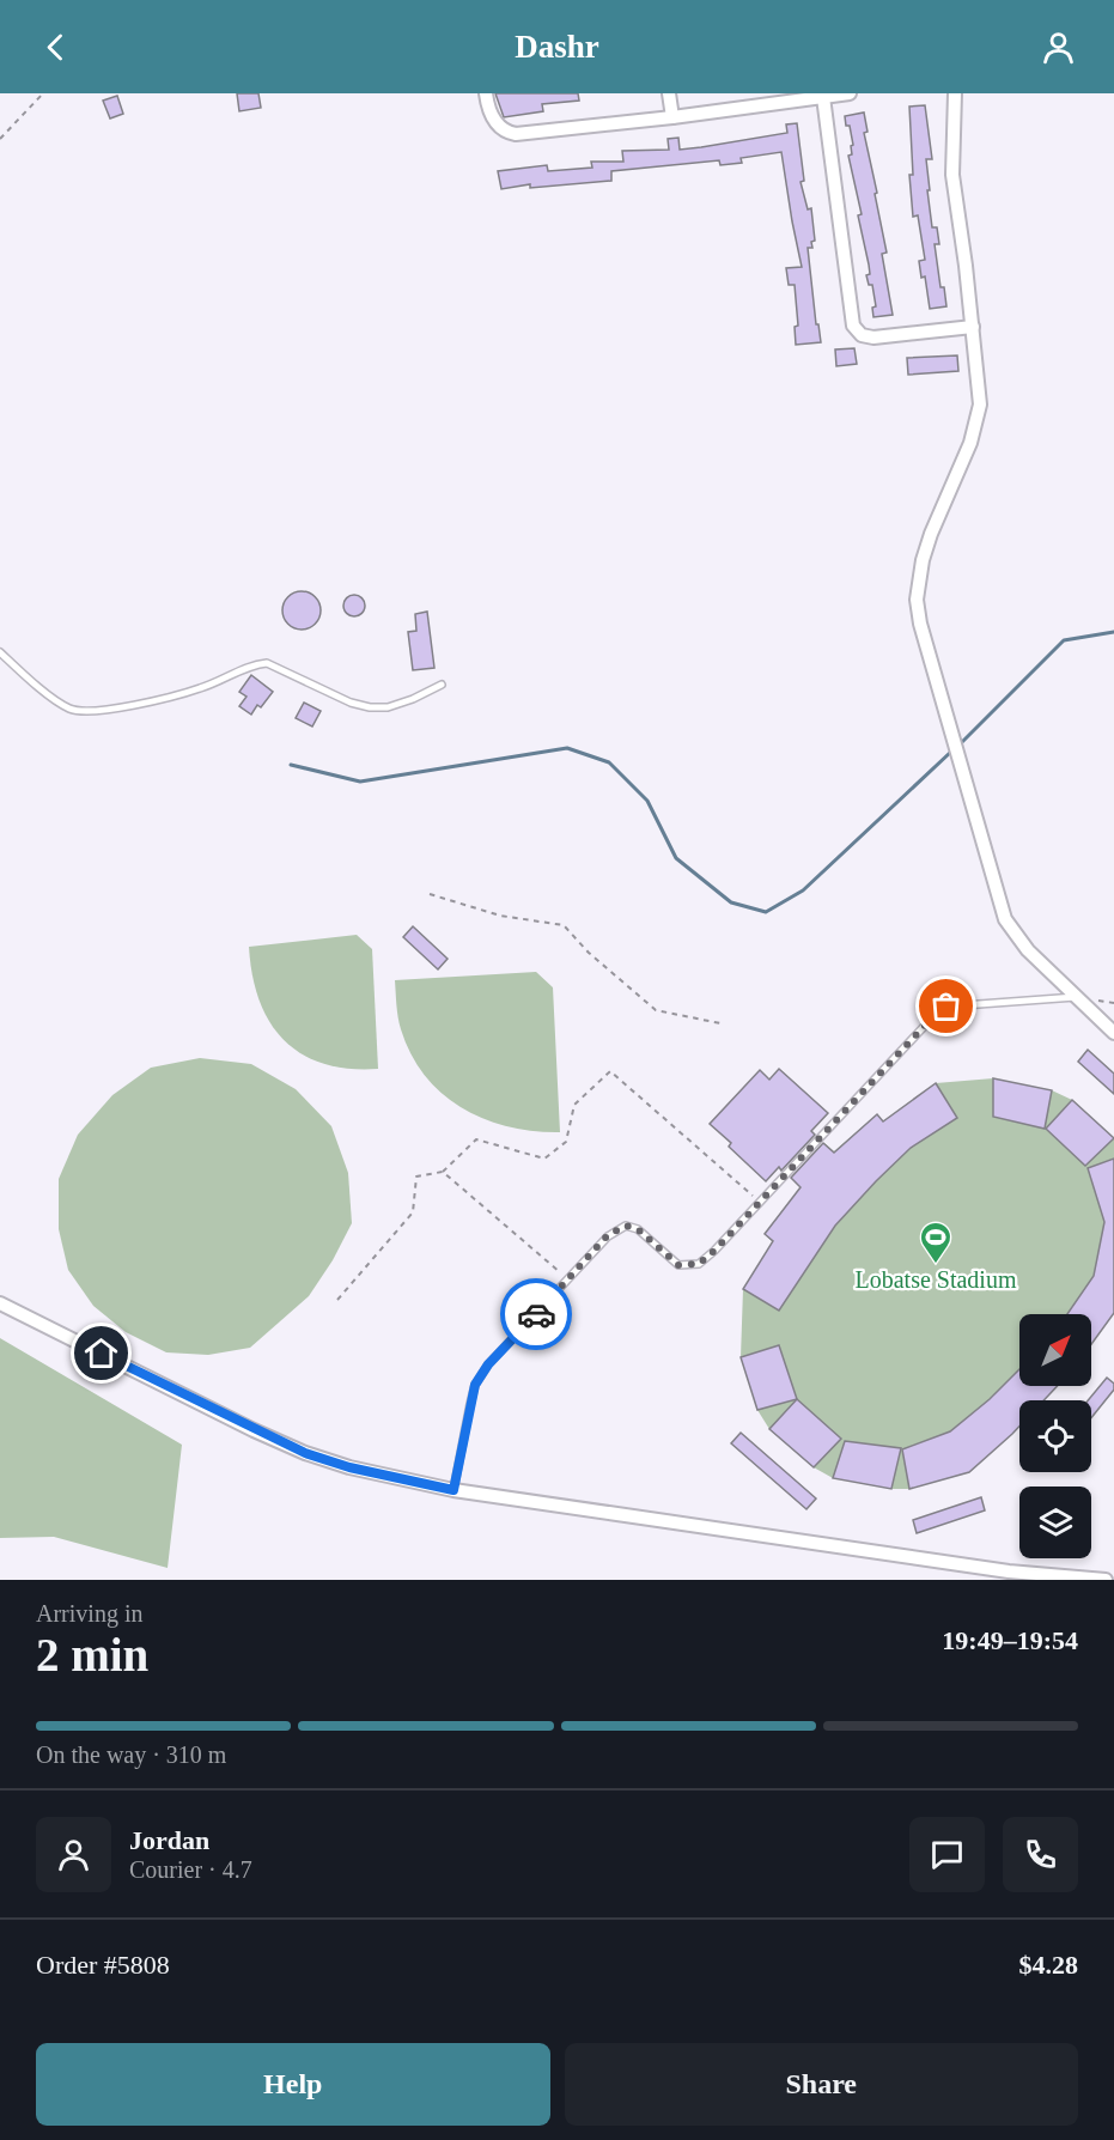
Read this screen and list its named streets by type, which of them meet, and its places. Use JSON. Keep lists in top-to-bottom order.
{
  "places": {
    "sports": ["Lobatse Stadium"]
  },
  "north": "top right",
  "page": {
    "header": "Dashr",
    "heading": ["2 min", "Arriving in", "19:49–19:54"],
    "panel": [
      "Jordan",
      "Courier · 4.7",
      "Order #5808",
      "$4.28"
    ],
    "bar": "On the way · 310 m",
    "buttons": ["Help", "Share"]
  }
}
